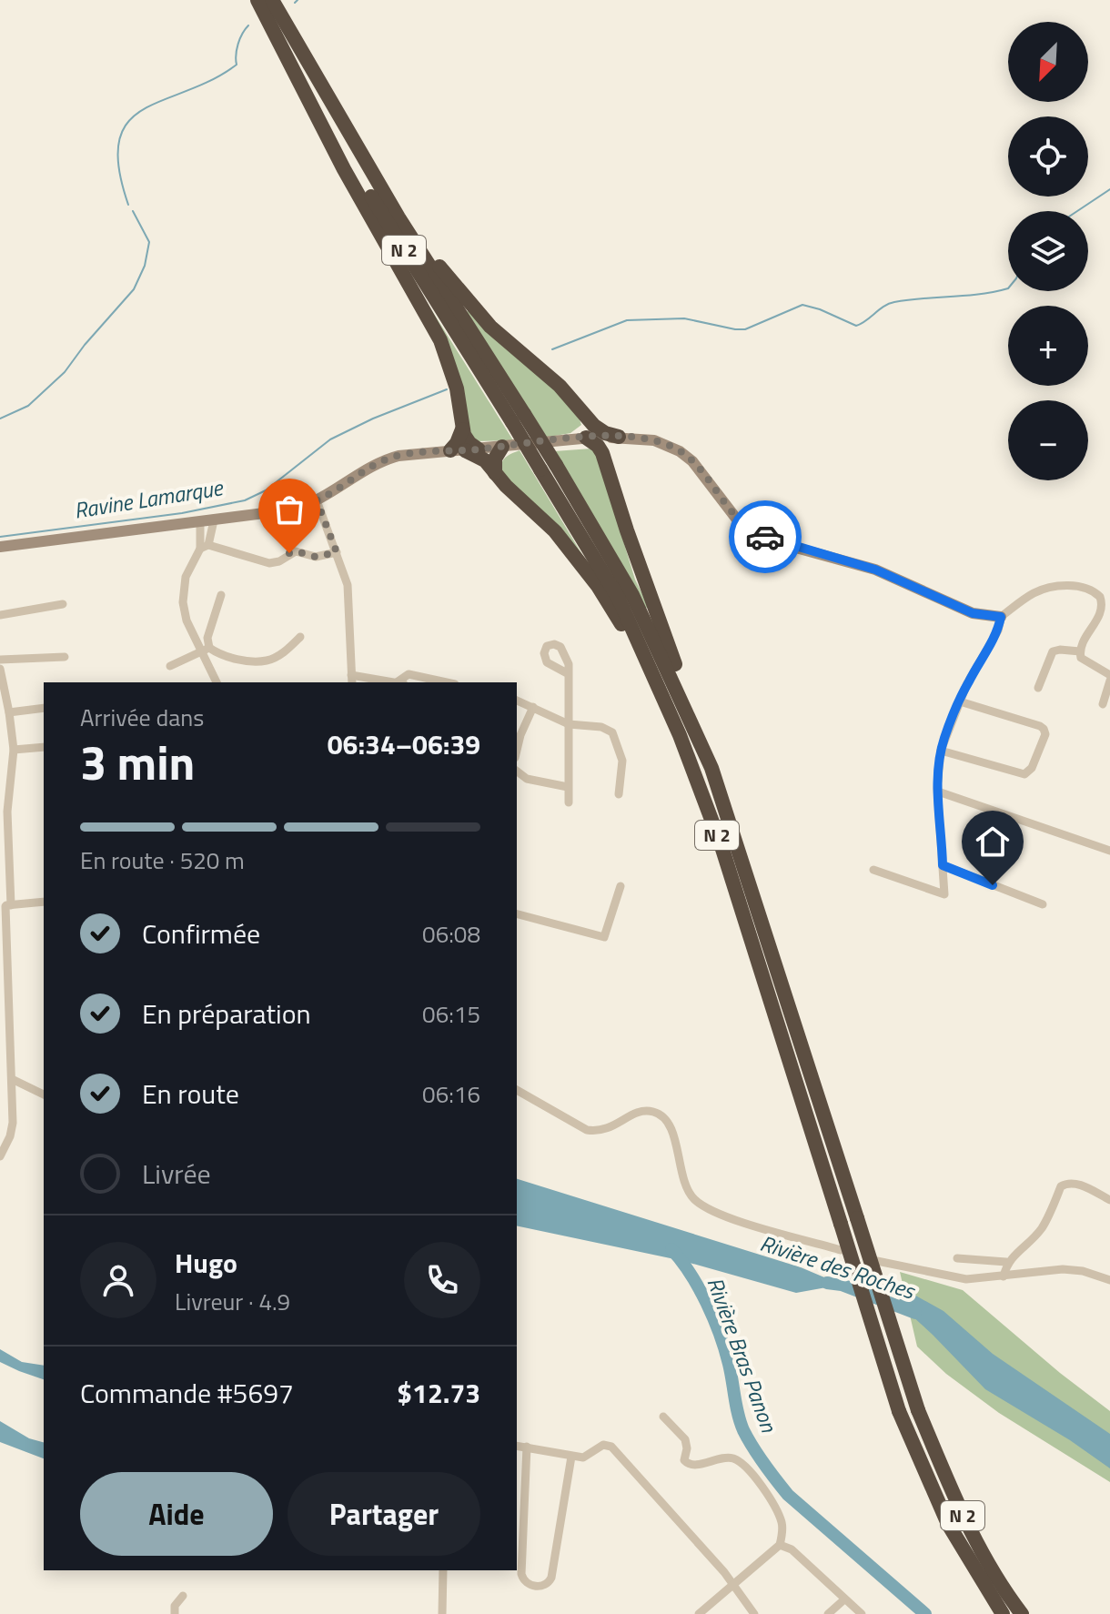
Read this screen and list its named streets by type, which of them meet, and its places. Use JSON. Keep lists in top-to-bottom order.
{
  "streets": {
    "highway": ["N 2"]
  },
  "water": ["Ravine Lamarque", "Rivière des Roches", "Rivière Bras Panon"],
  "north": "bottom left",
  "page": {
    "map_buttons": ["+", "−"],
    "heading": ["3 min", "Arrivée dans", "06:34–06:39"],
    "panel": [
      "Hugo",
      "Livreur · 4.9",
      "Commande #5697",
      "$12.73"
    ],
    "bar": "En route · 520 m",
    "list": [
      ["Confirmée", "06:08"],
      ["En préparation", "06:15"],
      ["En route", "06:16"],
      "Livrée"
    ],
    "buttons": ["Aide", "Partager"]
  }
}
